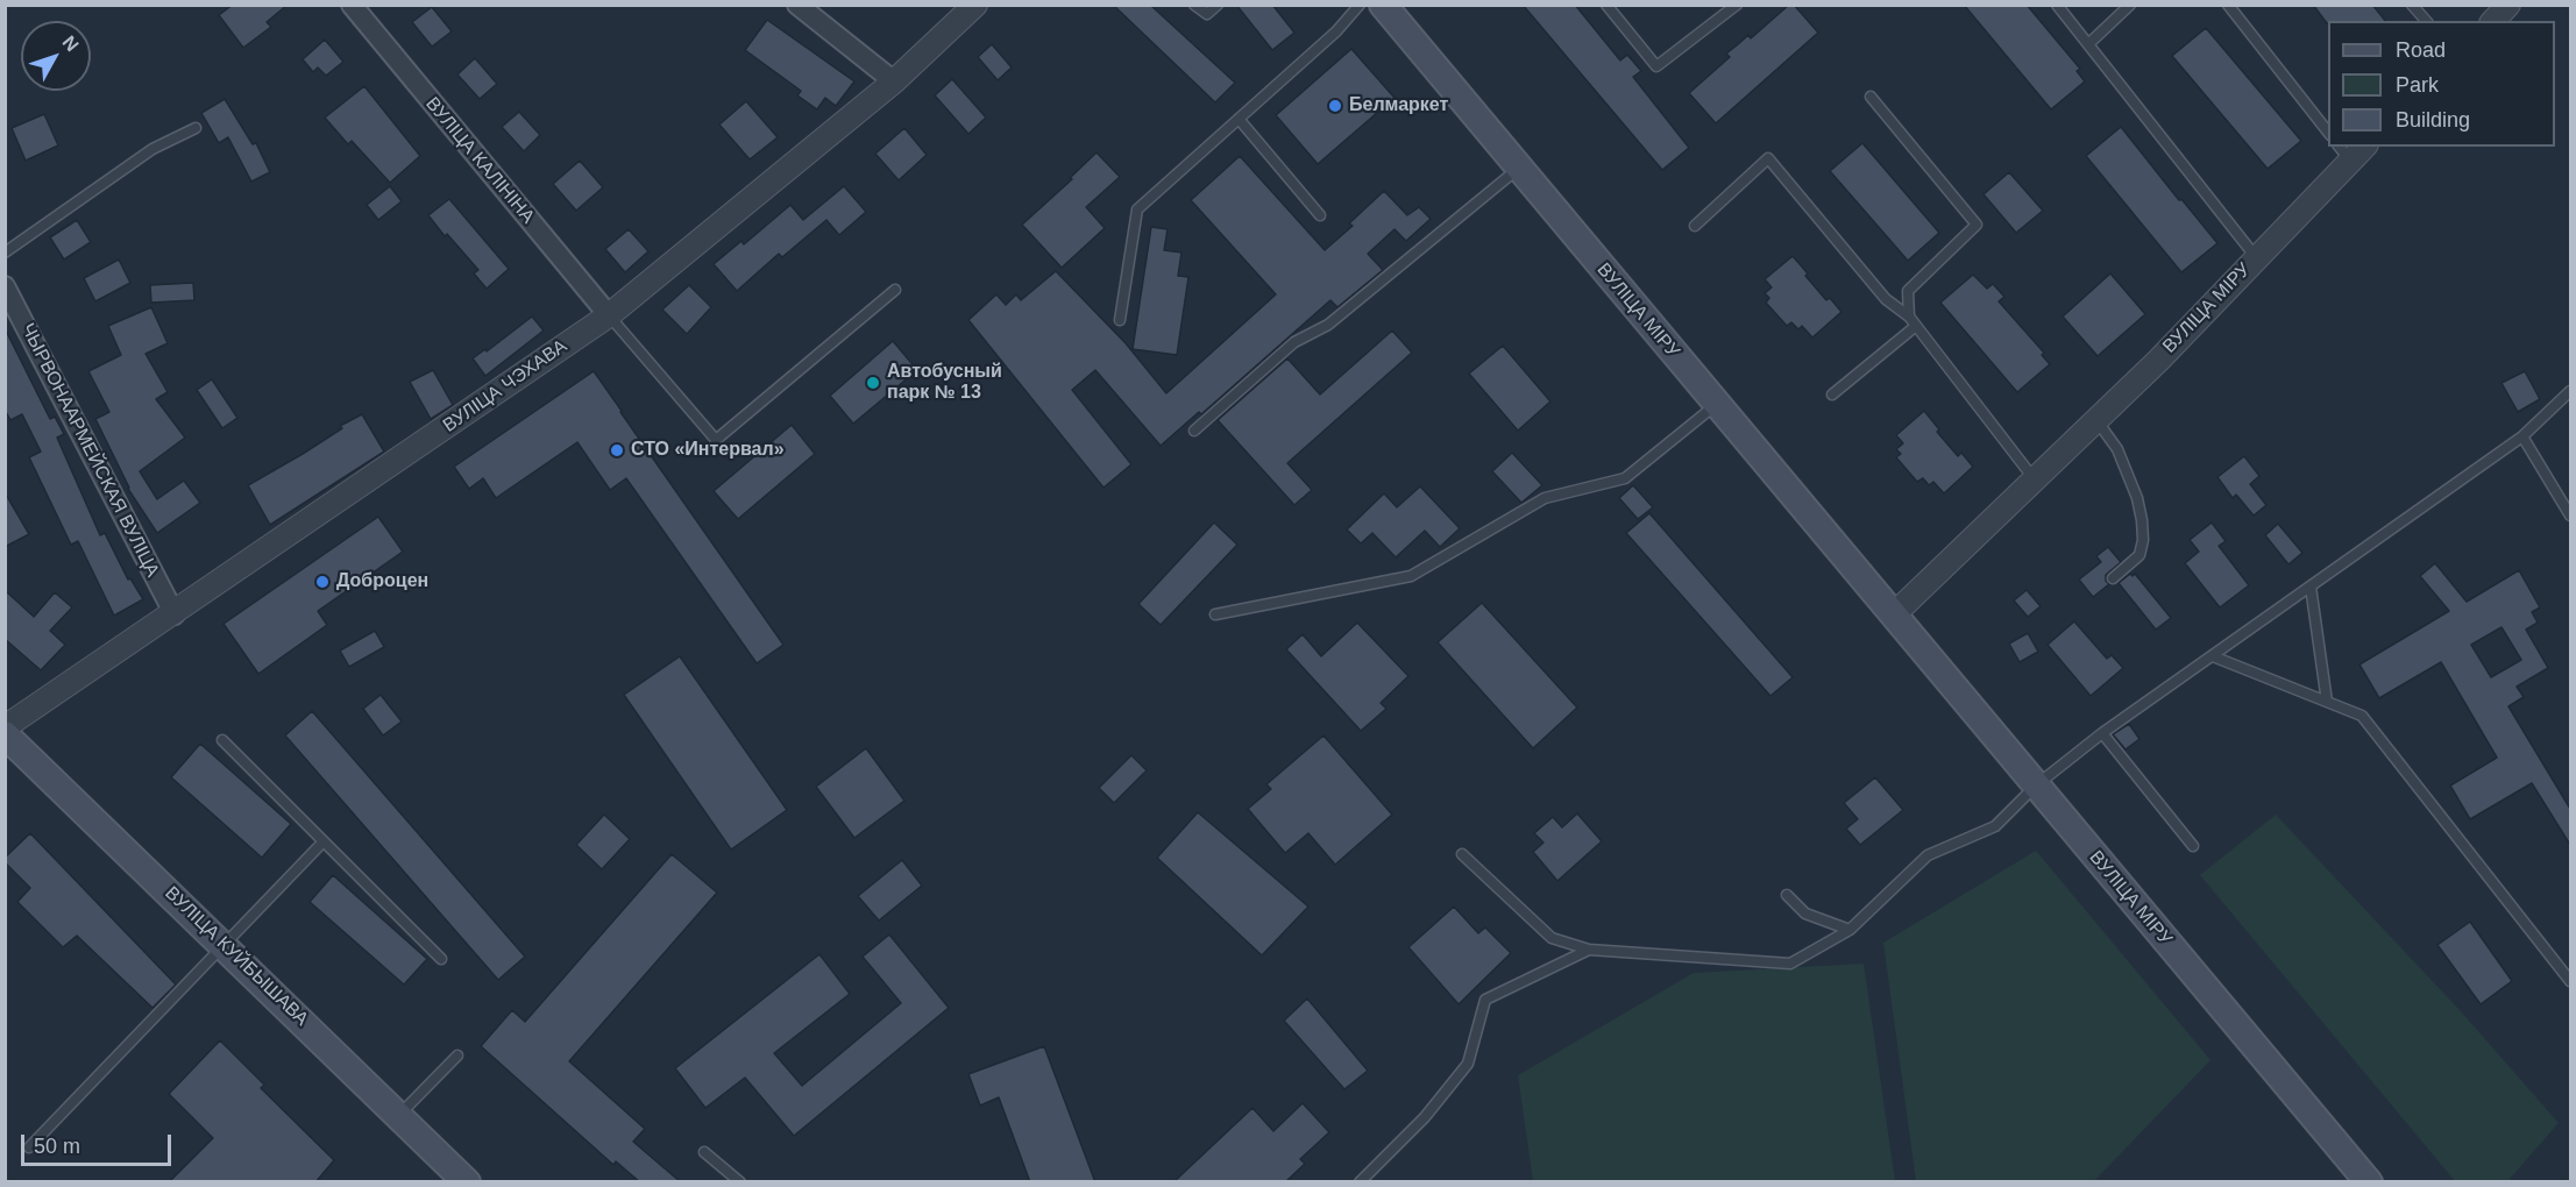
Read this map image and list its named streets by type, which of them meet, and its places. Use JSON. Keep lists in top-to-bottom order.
{
  "streets": {
    "main road": ["ВУЛІЦА МІРУ", "ВУЛІЦА КУЙБЫШАВА"],
    "street": ["ВУЛІЦА КАЛІНІНА", "ВУЛІЦА ЧЭХАВА", "ЧЫРВОНААРМЕЙСКАЯ ВУЛІЦА"]
  },
  "crossings": [
    ["ВУЛІЦА КАЛІНІНА", "ВУЛІЦА ЧЭХАВА"],
    ["ВУЛІЦА ЧЭХАВА", "ЧЫРВОНААРМЕЙСКАЯ ВУЛІЦА"]
  ],
  "places": [
    "Белмаркет",
    "Автобусный парк № 13",
    "СТО «Интервал»",
    "Доброцен"
  ],
  "legend": ["Road", "Park", "Building"],
  "scale_bar": "50 m",
  "north": "top right"
}
